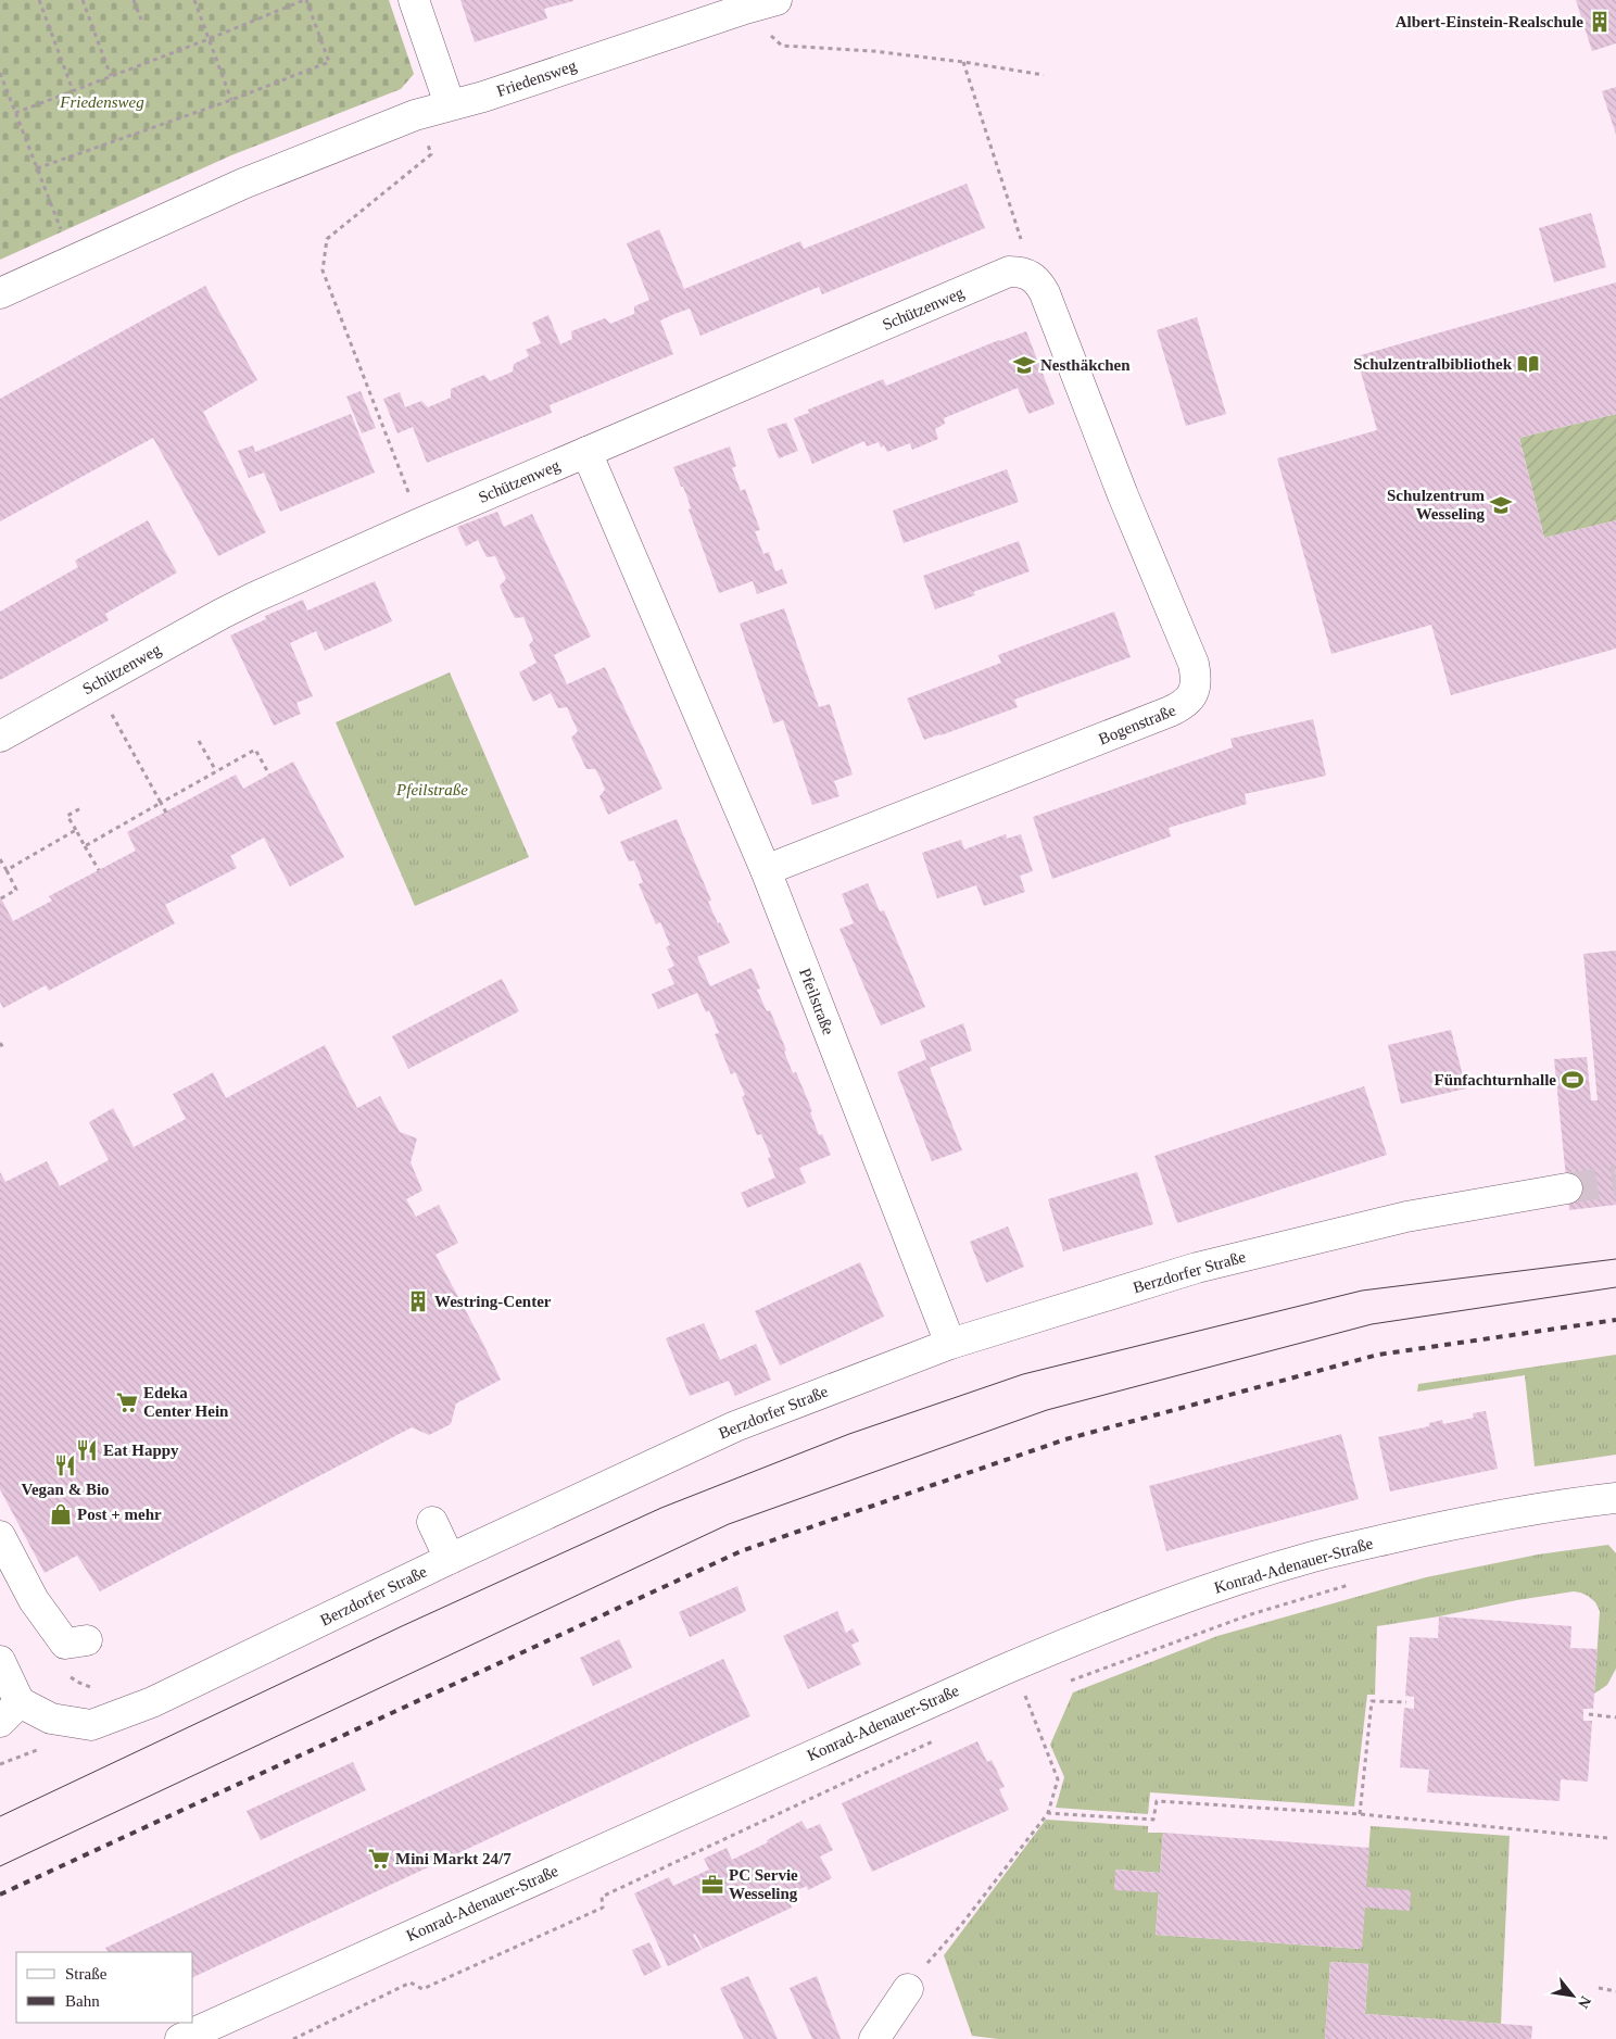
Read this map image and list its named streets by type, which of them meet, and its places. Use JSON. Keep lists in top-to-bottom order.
{
  "streets": {
    "street": [
      "Friedensweg",
      "Schützenweg",
      "Bogenstraße",
      "Pfeilstraße",
      "Berzdorfer Straße",
      "Konrad-Adenauer-Straße"
    ]
  },
  "crossings": [
    ["Schützenweg", "Bogenstraße"],
    ["Schützenweg", "Pfeilstraße"],
    ["Bogenstraße", "Pfeilstraße"],
    ["Pfeilstraße", "Berzdorfer Straße"]
  ],
  "parks": ["Friedensweg", "Pfeilstraße"],
  "places": {
    "building": ["Albert-Einstein-Realschule", "Westring-Center"],
    "library": ["Schulzentralbibliothek"],
    "school or university": ["Nesthäkchen", "Schulzentrum Wesseling"],
    "sports": ["Fünfachturnhalle"],
    "supermarket": ["Edeka Center Hein", "Mini Markt 24/7"],
    "restaurant": ["Eat Happy", "Vegan & Bio"],
    "shop": ["Post + mehr"],
    "office": ["PC Servie Wesseling"]
  },
  "legend": ["Straße", "Bahn"],
  "north": "bottom right"
}
